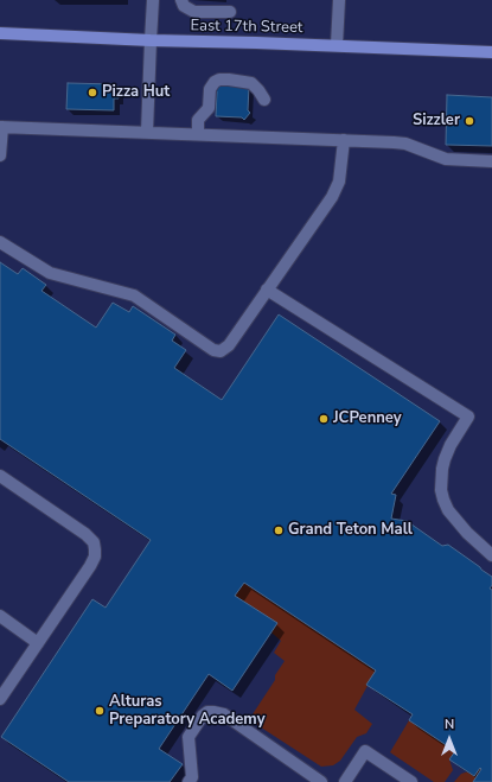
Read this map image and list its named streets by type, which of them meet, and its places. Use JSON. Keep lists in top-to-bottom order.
{
  "streets": {
    "main road": ["East 17th Street"]
  },
  "places": [
    "Pizza Hut",
    "Sizzler",
    "JCPenney",
    "Grand Teton Mall",
    "Alturas Preparatory Academy"
  ],
  "north": "top"
}
